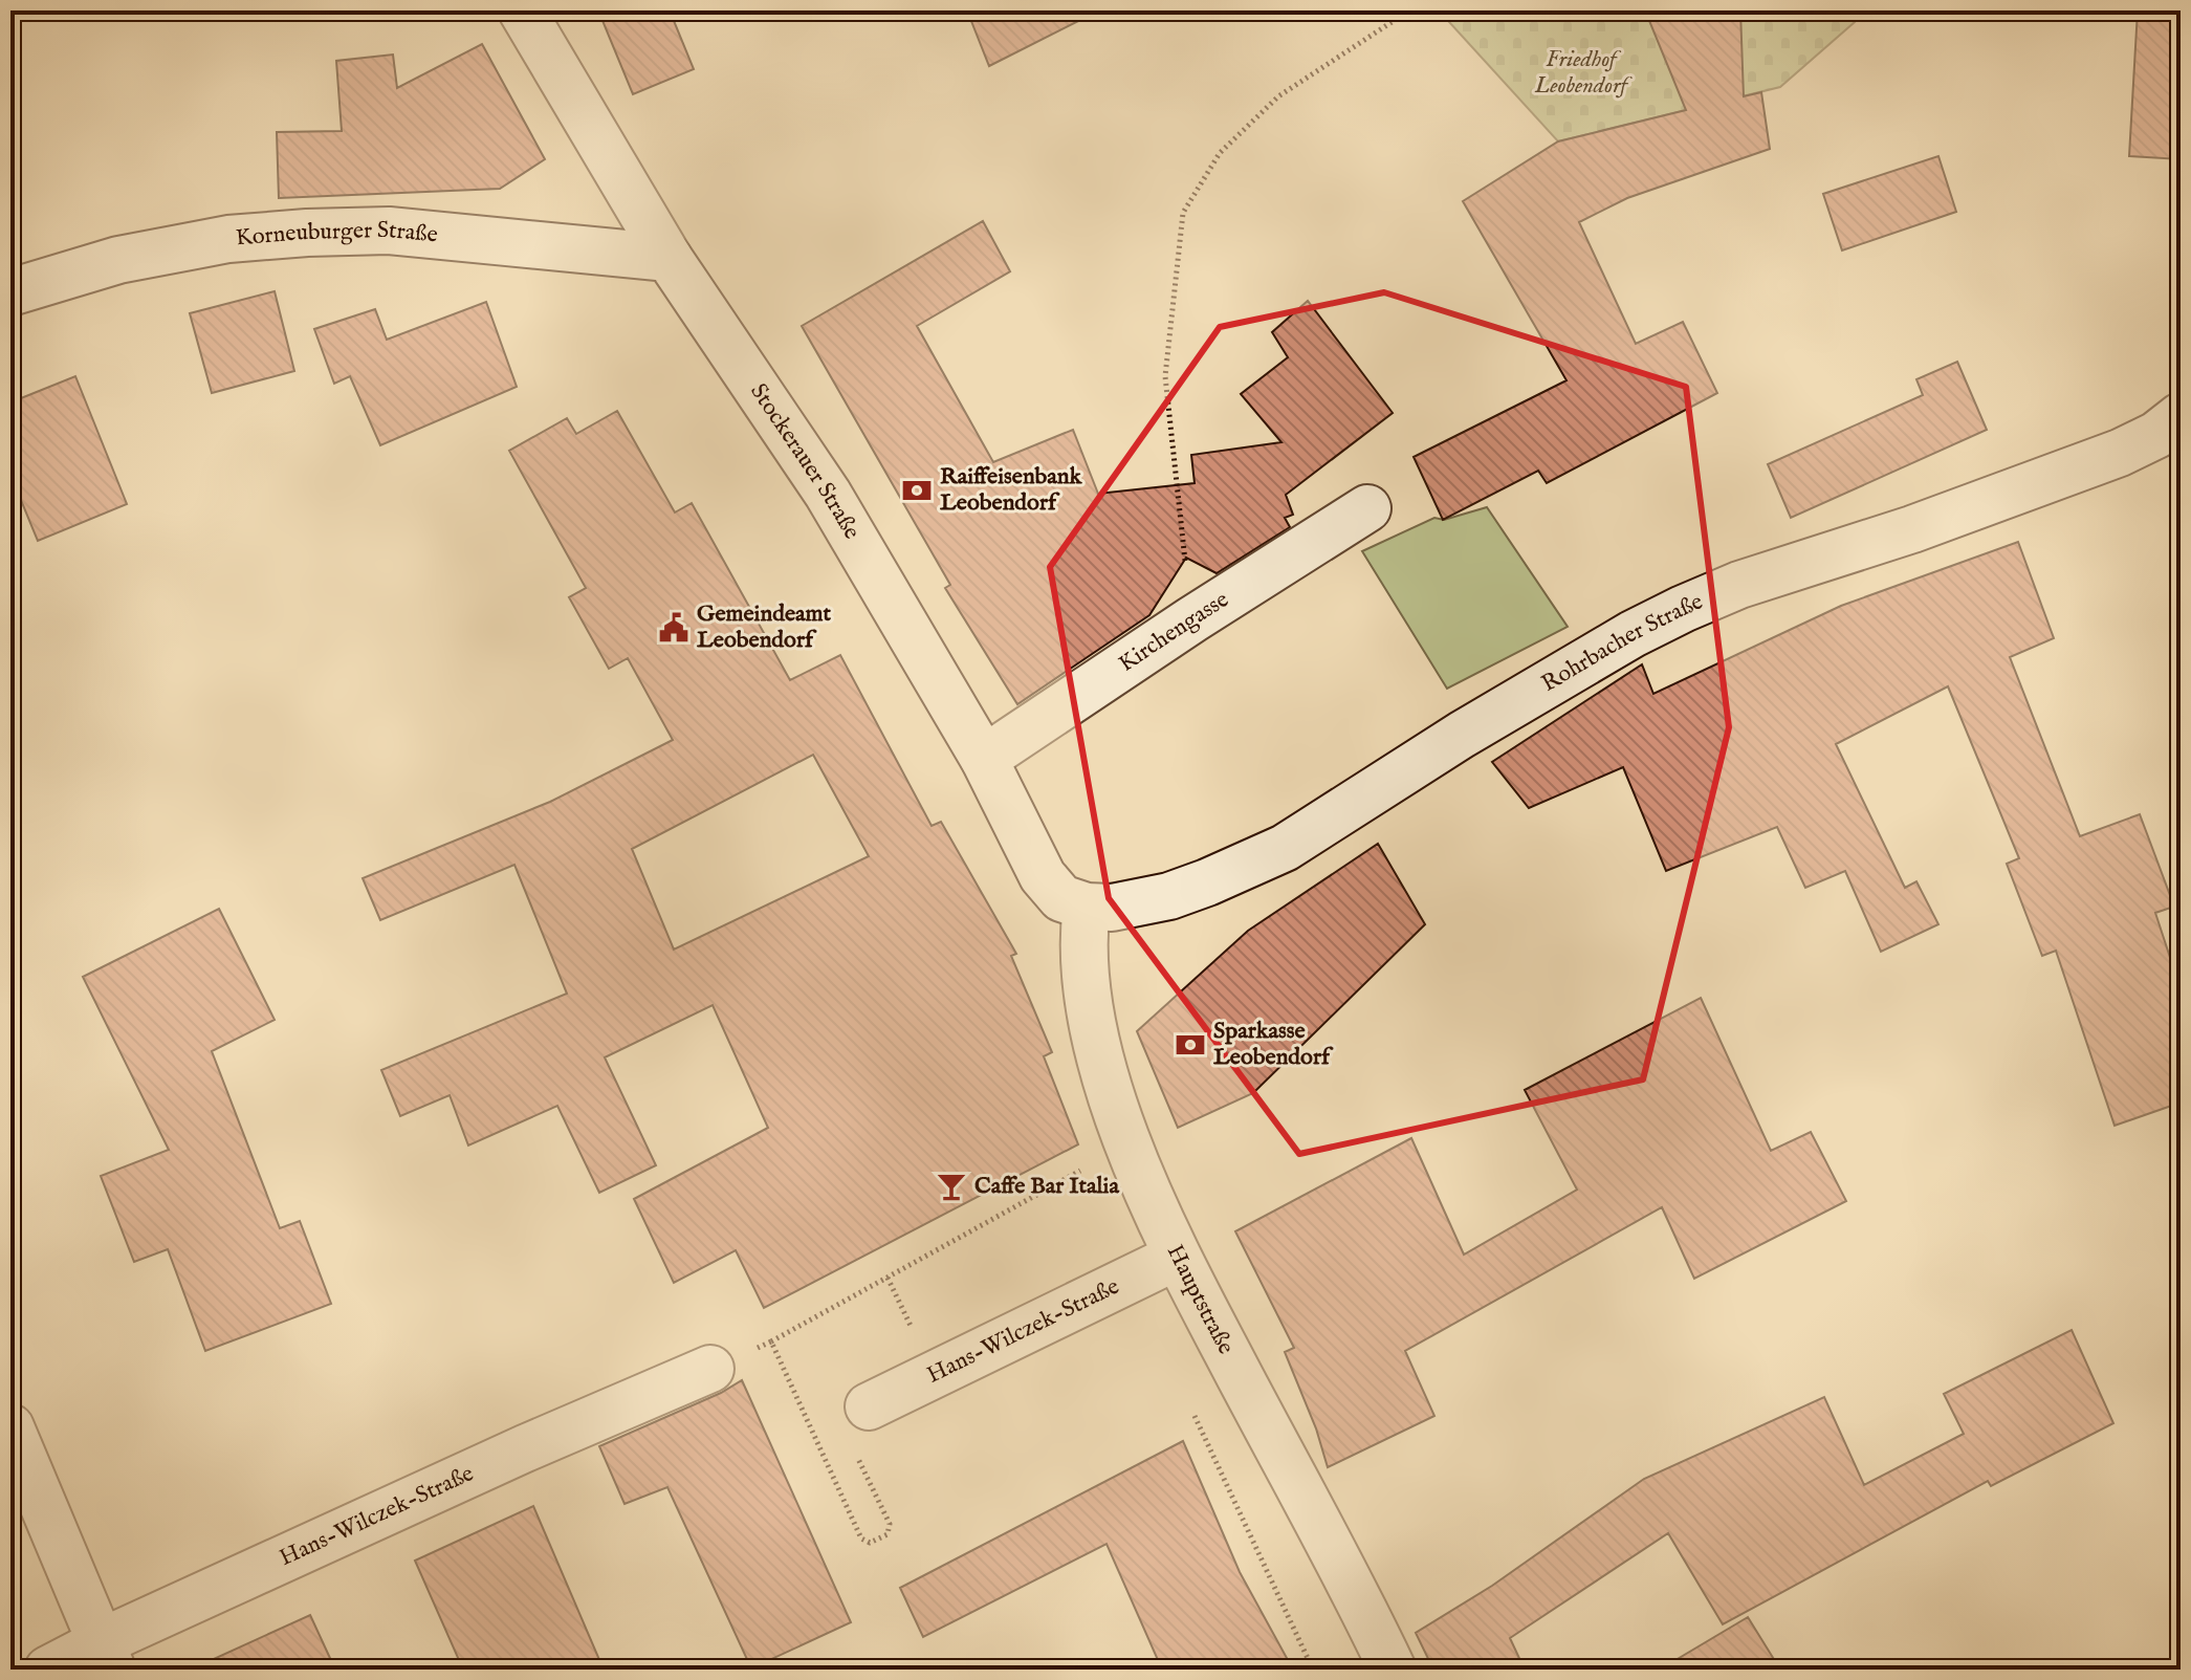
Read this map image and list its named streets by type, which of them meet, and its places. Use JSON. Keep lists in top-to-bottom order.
{
  "streets": {
    "street": [
      "Korneuburger Straße",
      "Stockerauer Straße",
      "Kirchengasse",
      "Rohrbacher Straße",
      "Hauptstraße",
      "Hans-Wilczek-Straße"
    ]
  },
  "crossings": [
    ["Korneuburger Straße", "Stockerauer Straße"],
    ["Stockerauer Straße", "Kirchengasse"],
    ["Stockerauer Straße", "Rohrbacher Straße"],
    ["Stockerauer Straße", "Hauptstraße"],
    ["Rohrbacher Straße", "Hauptstraße"],
    ["Hauptstraße", "Hans-Wilczek-Straße"]
  ],
  "parks": ["Friedhof Leobendorf"],
  "places": {
    "bank": ["Raiffeisenbank Leobendorf", "Sparkasse Leobendorf"],
    "public building": ["Gemeindeamt Leobendorf"],
    "bar": ["Caffe Bar Italia"]
  }
}
